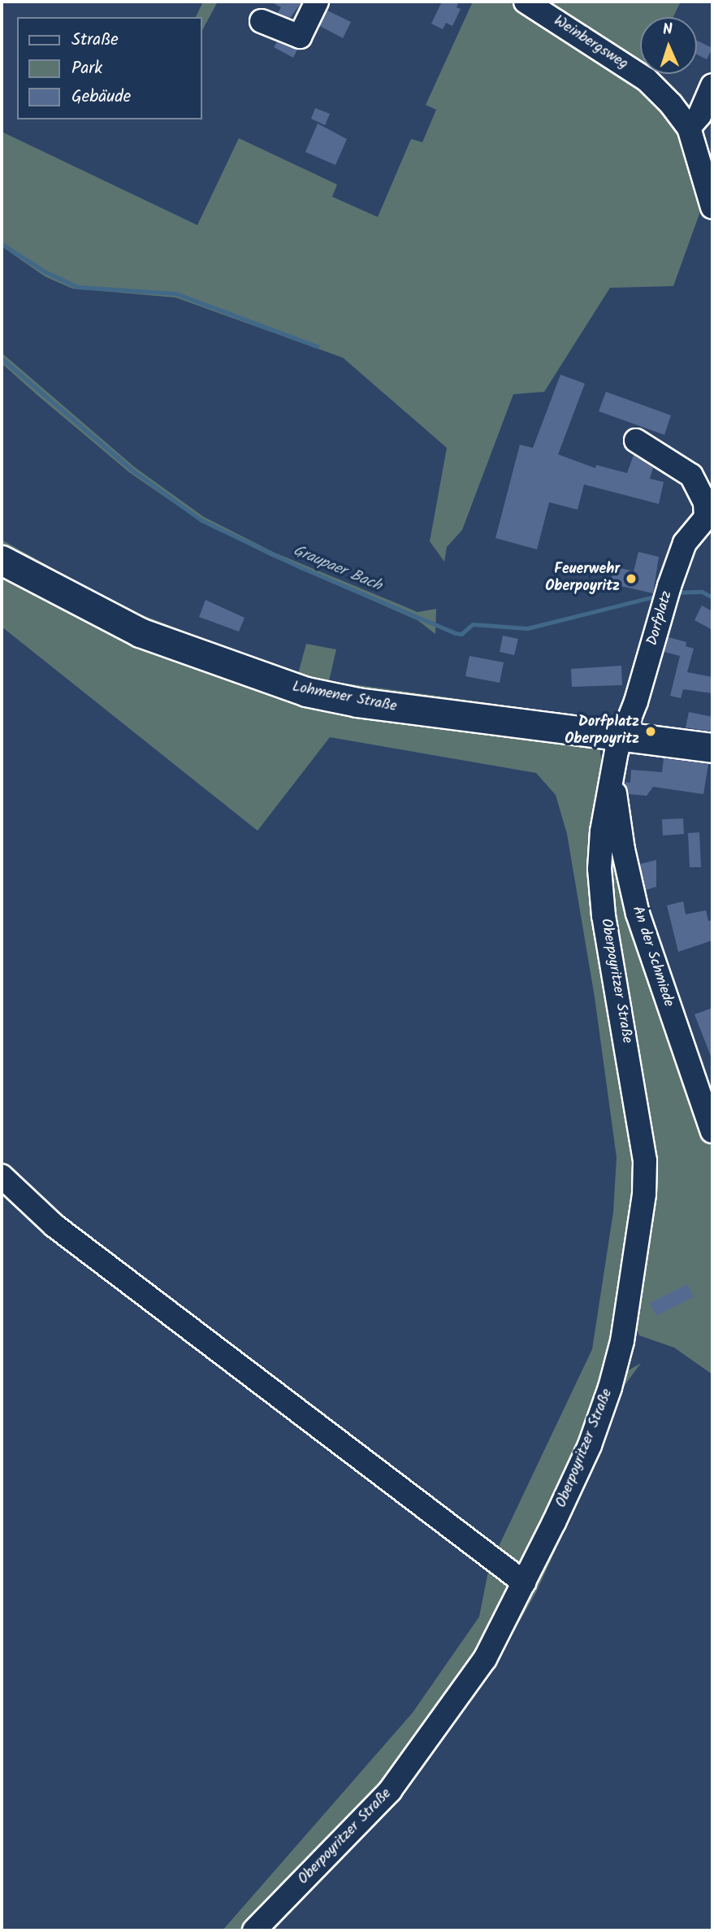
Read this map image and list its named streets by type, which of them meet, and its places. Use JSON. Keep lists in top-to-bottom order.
{
  "streets": {
    "main road": ["Lohmener Straße"],
    "street": [
      "Weinbergsweg",
      "Dorfplatz",
      "An der Schmiede",
      "Oberpoyritzer Straße"
    ]
  },
  "crossings": [
    ["Dorfplatz", "Lohmener Straße"],
    ["Dorfplatz", "Oberpoyritzer Straße"],
    ["Lohmener Straße", "Oberpoyritzer Straße"],
    ["An der Schmiede", "Oberpoyritzer Straße"]
  ],
  "water": ["Graupaer Bach"],
  "places": ["Feuerwehr Oberpoyritz", "Dorfplatz Oberpoyritz"],
  "legend": ["Straße", "Park", "Gebäude"],
  "north": "top"
}
